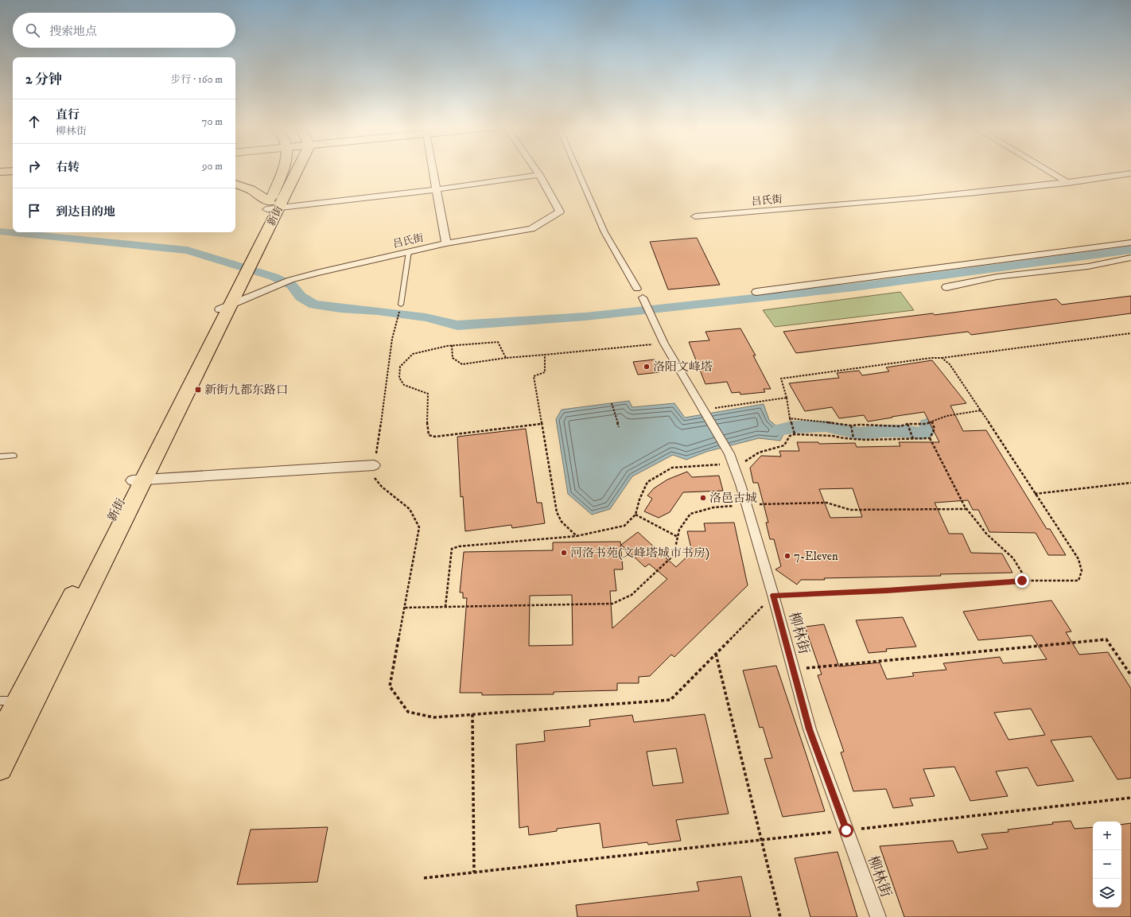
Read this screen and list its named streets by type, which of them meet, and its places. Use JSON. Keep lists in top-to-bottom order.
{
  "streets": {
    "main road": ["新街"],
    "street": ["吕氏街", "柳林街"]
  },
  "crossings": [
    ["吕氏街", "新街"]
  ],
  "places": {
    "other": [
      "洛阳文峰塔",
      "洛邑古城",
      "河洛书苑(文峰塔城市书房)",
      "7-Eleven"
    ],
    "transit": ["新街九都东路口"]
  },
  "page": {
    "search": "搜索地点",
    "heading": ["2 分钟", "步行 · 160 m"],
    "list": [
      ["直行", "柳林街", "70 m"],
      ["右转", "90 m"],
      "到达目的地"
    ],
    "map_buttons": ["+", "−"]
  }
}
